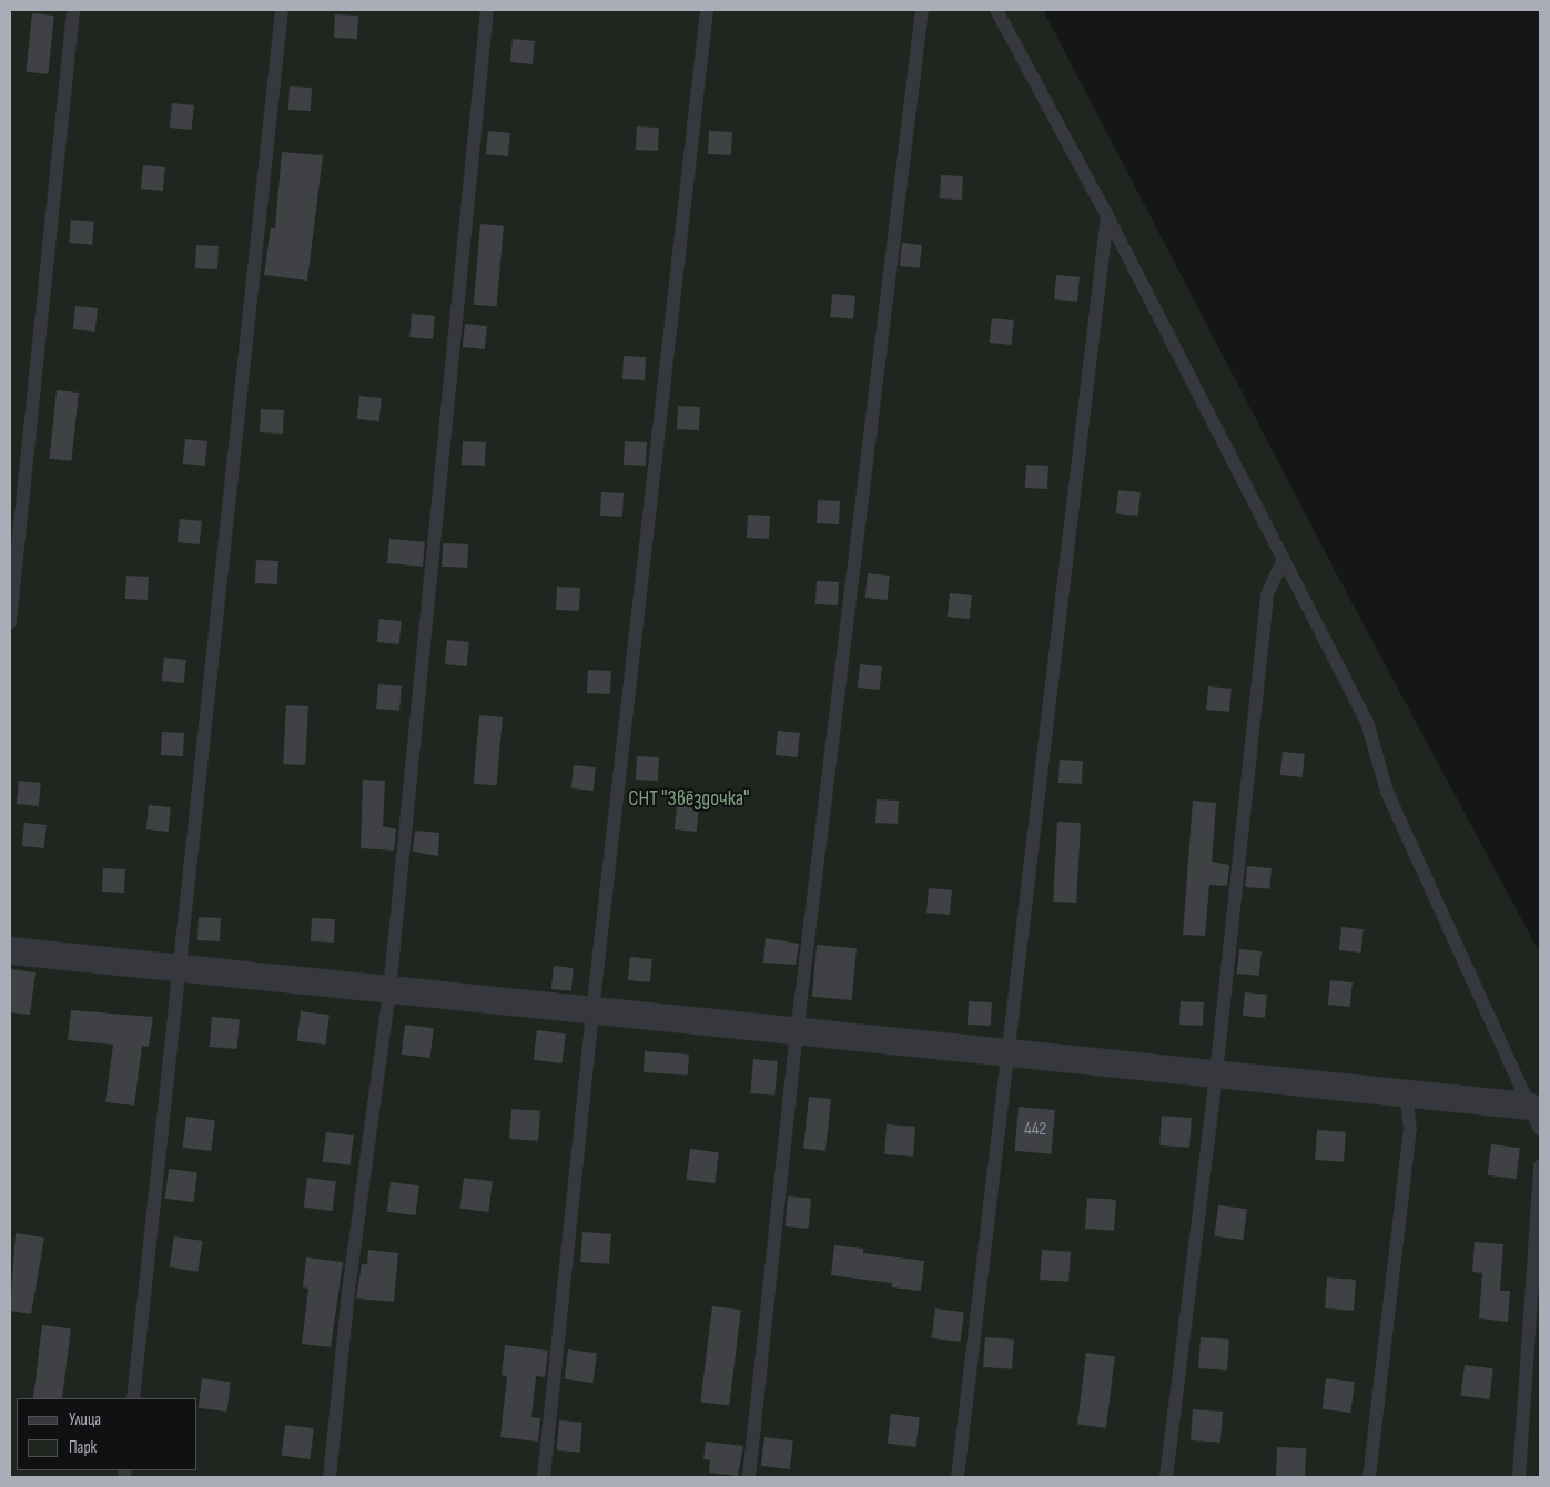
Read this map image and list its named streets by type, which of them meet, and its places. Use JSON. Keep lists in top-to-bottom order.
{
  "parks": ["СНТ \"Звёздочка\""],
  "house_numbers": ["442"],
  "legend": ["Улица", "Парк"]
}
